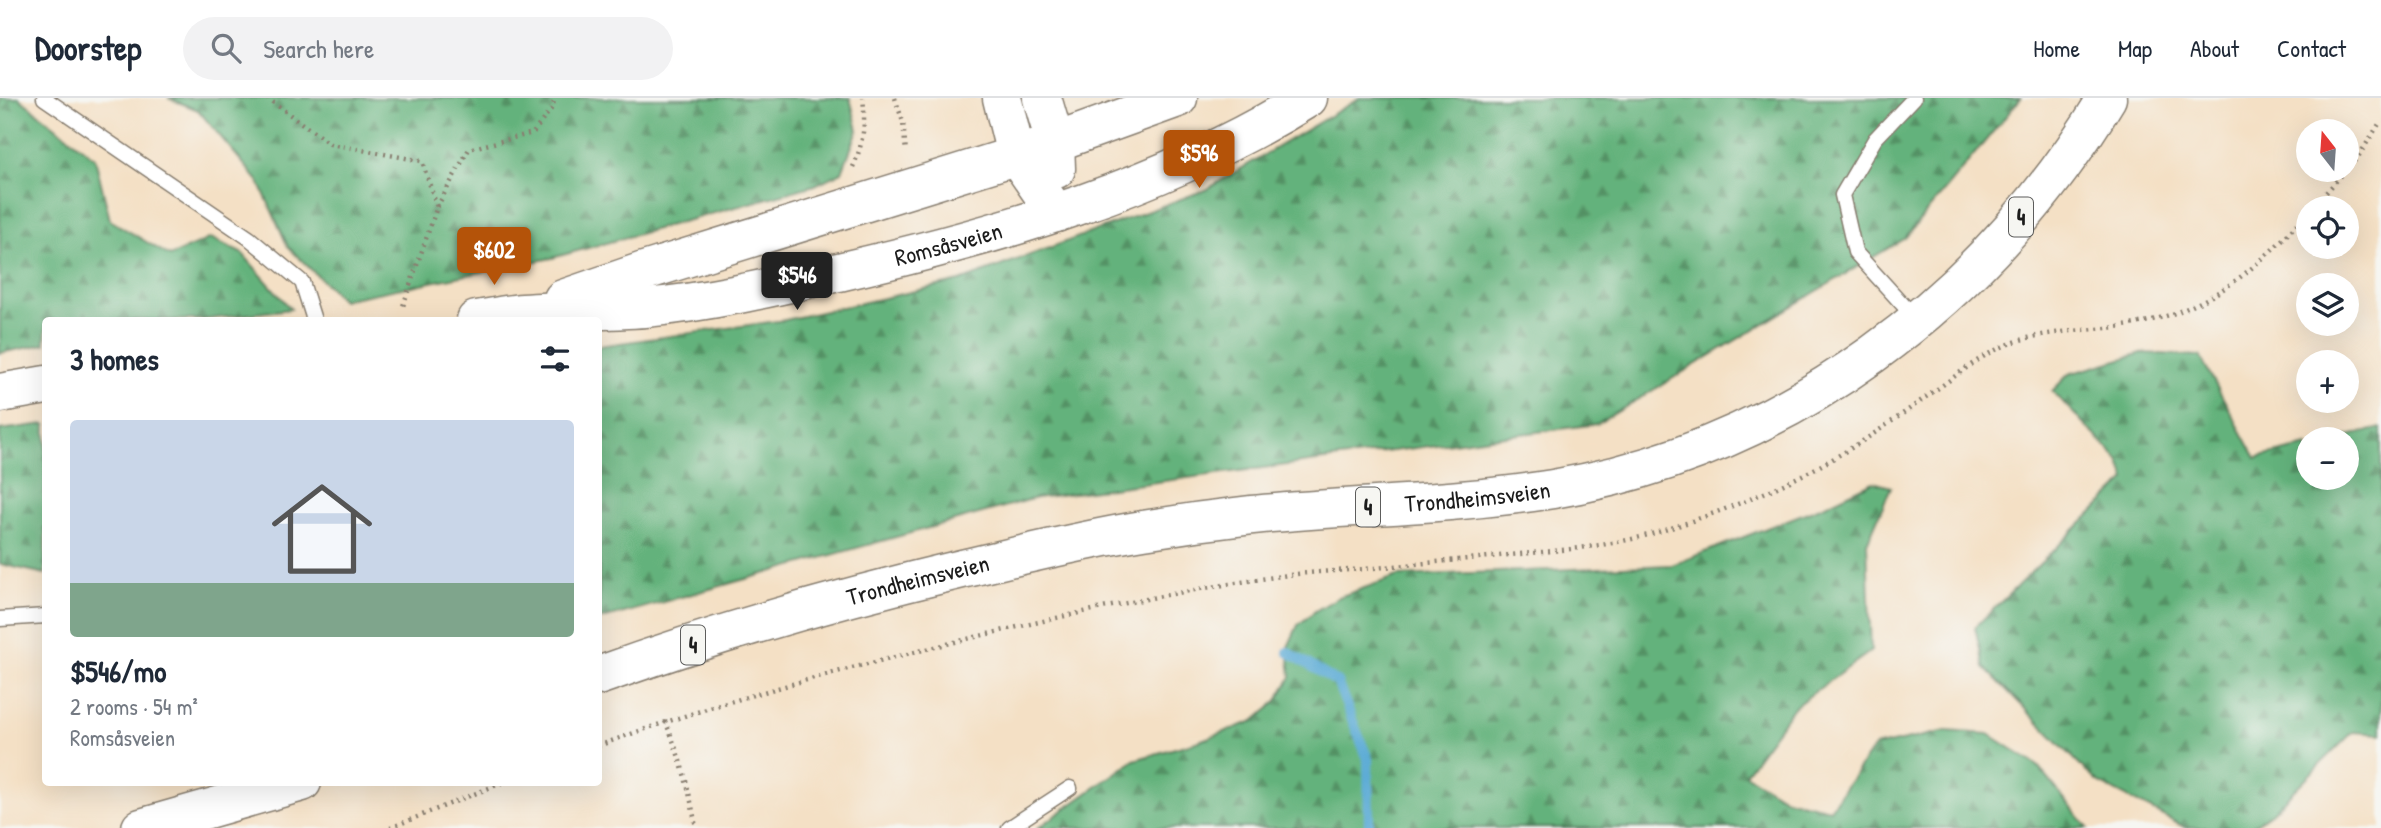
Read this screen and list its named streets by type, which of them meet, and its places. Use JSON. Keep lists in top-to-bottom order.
{
  "streets": {
    "main road": ["4", "Romsåsveien", "Trondheimsveien"]
  },
  "north": "top",
  "page": {
    "header": "Doorstep",
    "search": "Search here",
    "nav": [
      "Home",
      "Map",
      "About",
      "Contact"
    ],
    "map_buttons": ["+", "−"],
    "price": ["$596", "$602", "$546"],
    "heading": "3 homes",
    "list": [
      {
        "name": "$546/mo",
        "note": "2 rooms · 54 m² · Romsåsveien"
      }
    ]
  }
}
